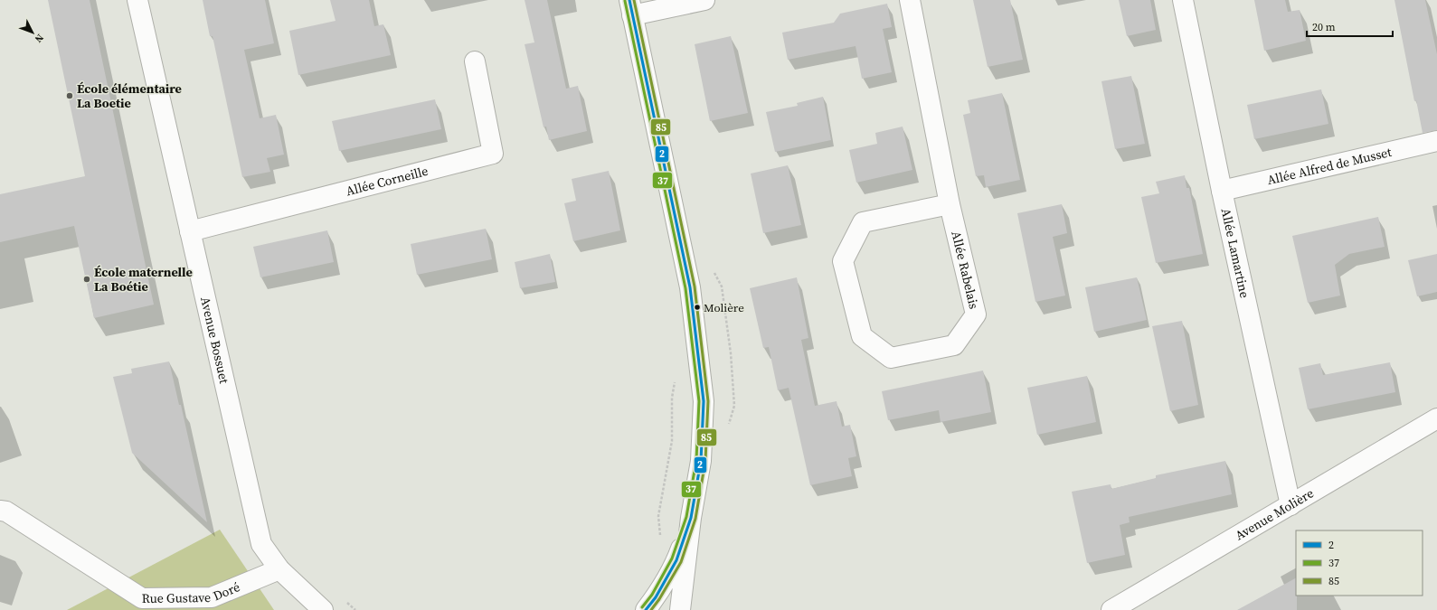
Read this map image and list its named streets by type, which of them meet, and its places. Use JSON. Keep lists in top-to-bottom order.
{
  "streets": {
    "street": [
      "Allée Alfred de Musset",
      "Allée Corneille",
      "Allée Lamartine",
      "Allée Rabelais",
      "Avenue Bossuet",
      "Avenue Molière",
      "Rue Gustave Doré"
    ]
  },
  "crossings": [
    ["Allée Alfred de Musset", "Allée Lamartine"],
    ["Allée Corneille", "Avenue Bossuet"],
    ["Allée Lamartine", "Avenue Molière"],
    ["Avenue Bossuet", "Rue Gustave Doré"]
  ],
  "places": ["École élémentaire La Boetie", "École maternelle La Boétie", "Molière"],
  "lines": ["transit line 2", "transit line 85", "transit line 37"],
  "legend": ["2", "37", "85"],
  "scale_bar": "20 m",
  "north": "bottom right"
}
